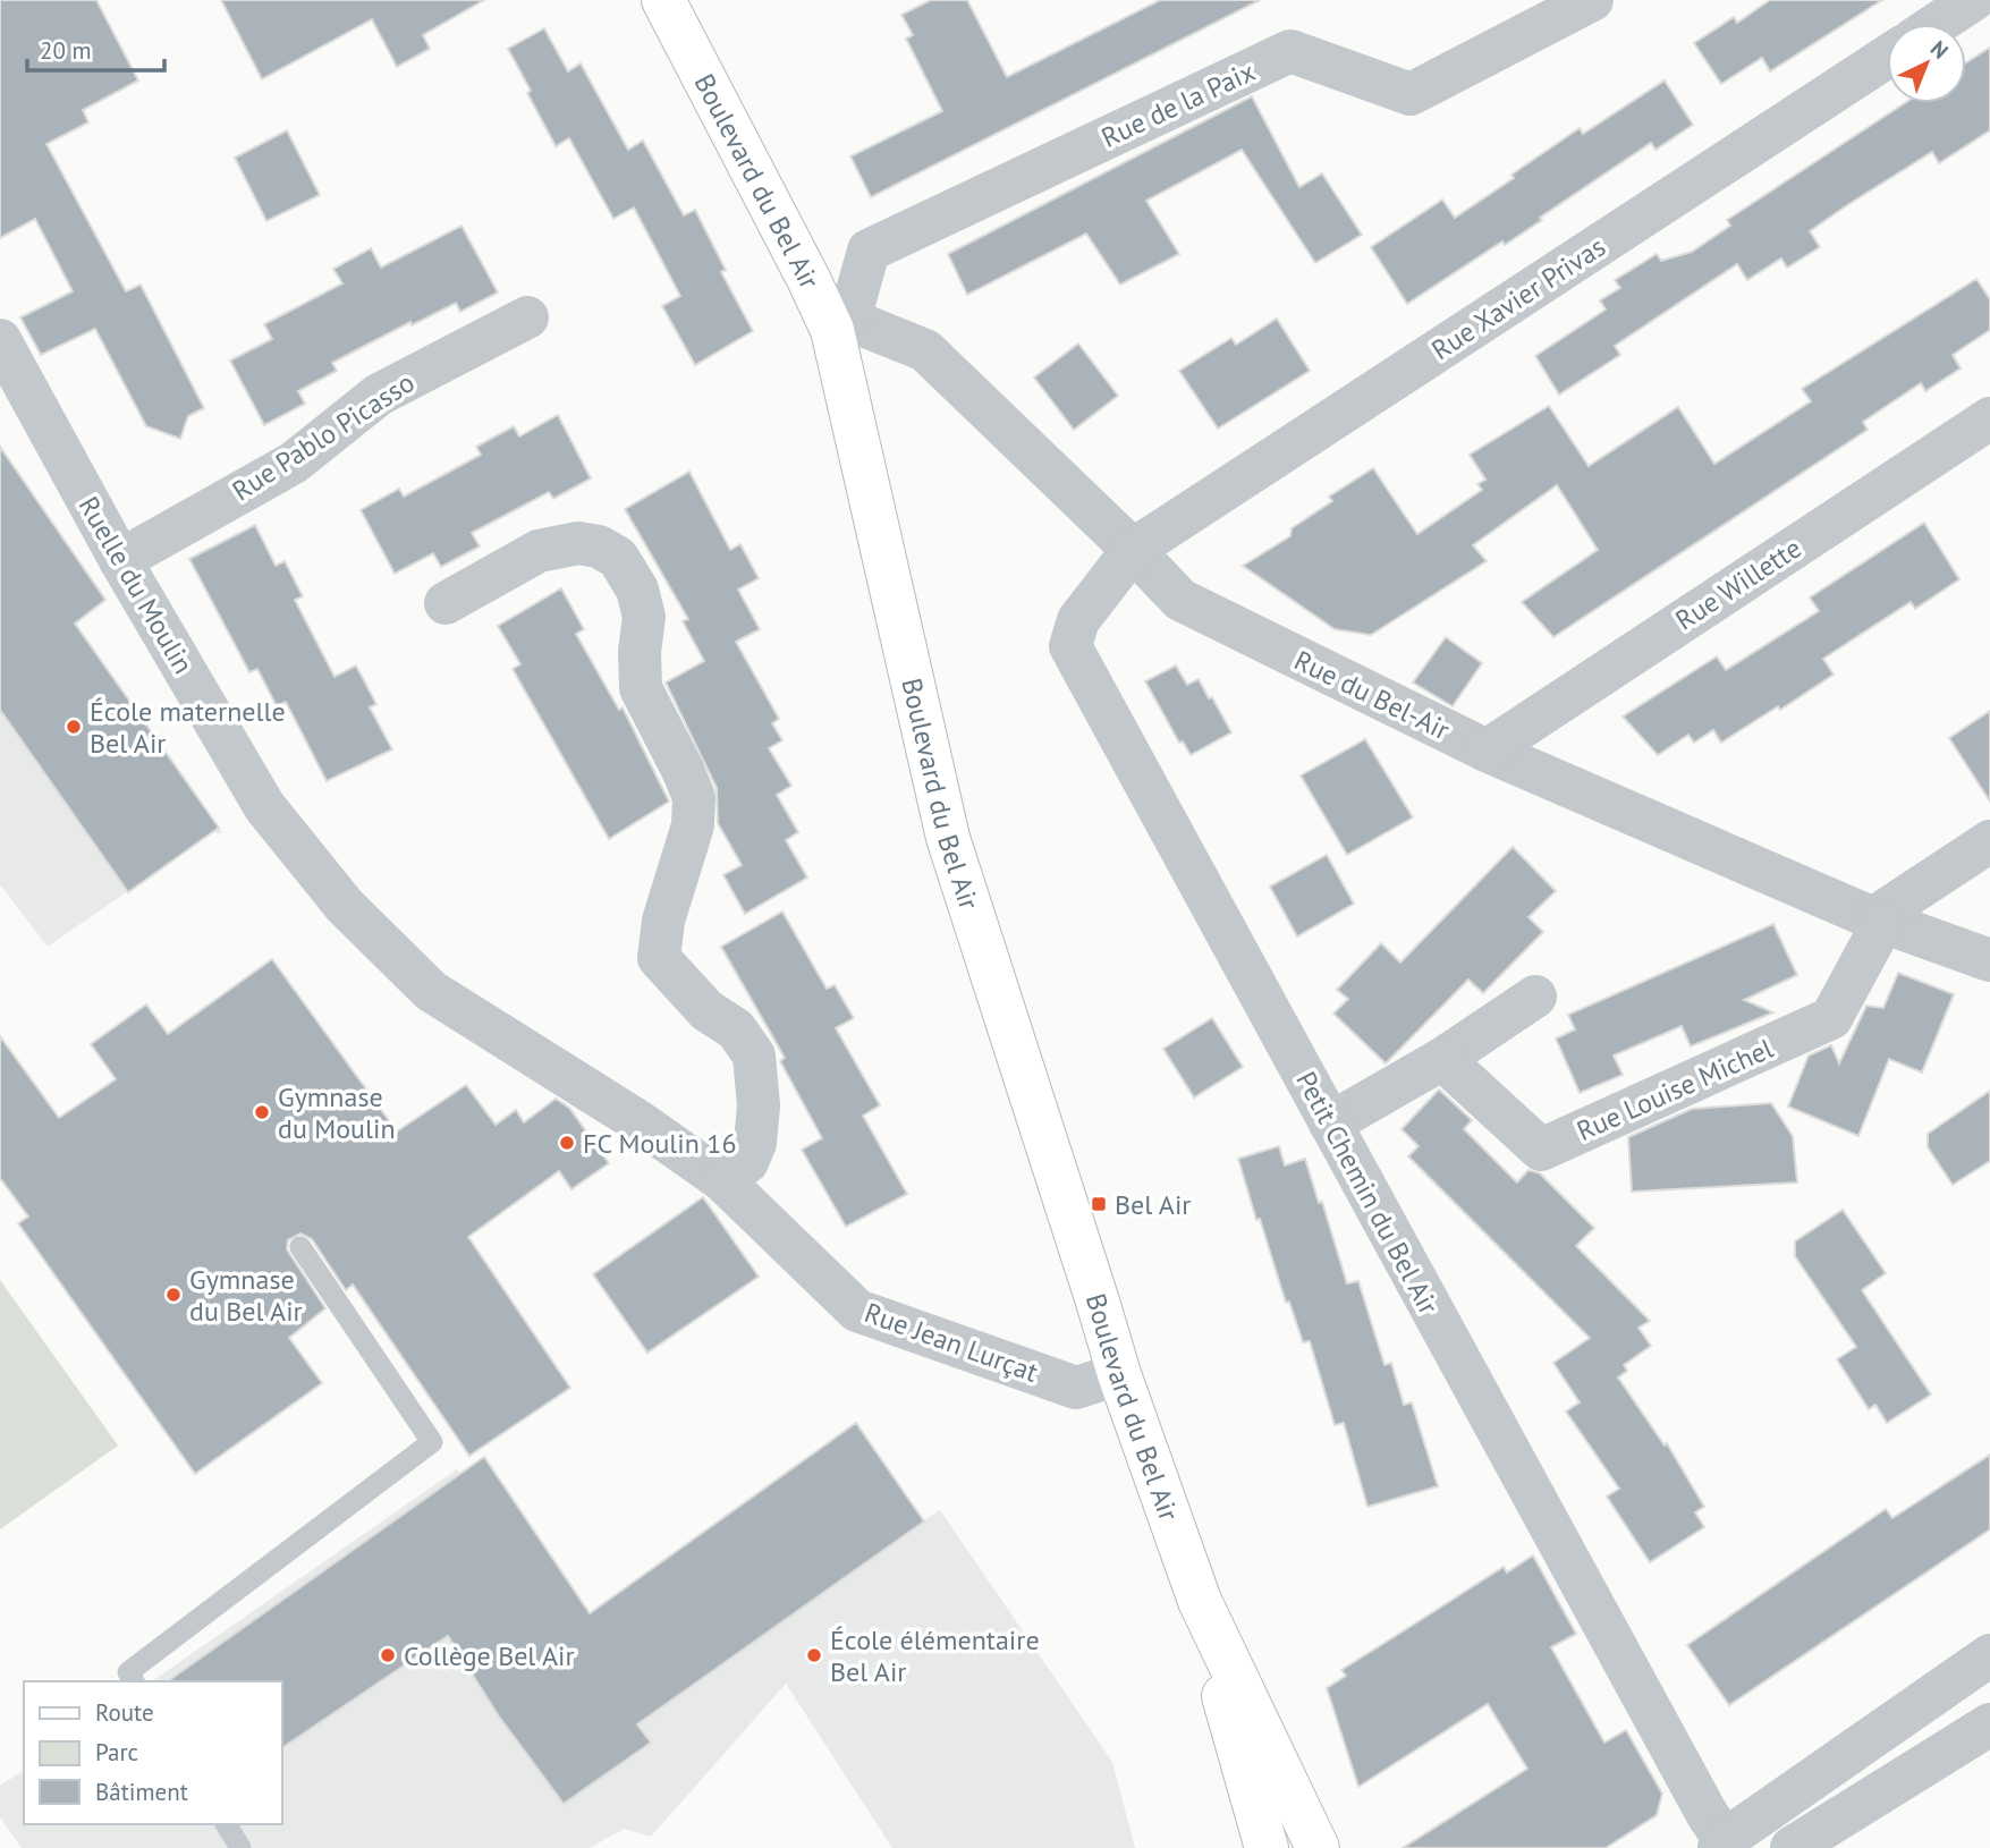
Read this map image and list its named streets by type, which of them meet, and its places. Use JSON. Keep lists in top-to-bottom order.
{
  "streets": {
    "main road": ["Boulevard du Bel Air"],
    "street": [
      "Rue de la Paix",
      "Rue Xavier Privas",
      "Rue Pablo Picasso",
      "Rue Willette",
      "Ruelle du Moulin",
      "Rue du Bel-Air",
      "Rue Louise Michel",
      "Petit Chemin du Bel Air",
      "Rue Jean Lurçat"
    ]
  },
  "crossings": [
    ["Rue de la Paix", "Boulevard du Bel Air"],
    ["Rue de la Paix", "Rue du Bel-Air"],
    ["Boulevard du Bel Air", "Rue du Bel-Air"],
    ["Boulevard du Bel Air", "Rue Jean Lurçat"],
    ["Rue Xavier Privas", "Rue du Bel-Air"],
    ["Rue Xavier Privas", "Petit Chemin du Bel Air"],
    ["Rue Pablo Picasso", "Ruelle du Moulin"],
    ["Rue Willette", "Rue du Bel-Air"],
    ["Ruelle du Moulin", "Rue Jean Lurçat"],
    ["Rue du Bel-Air", "Rue Louise Michel"],
    ["Rue du Bel-Air", "Petit Chemin du Bel Air"]
  ],
  "places": {
    "other": [
      "École maternelle Bel Air",
      "Gymnase du Moulin",
      "FC Moulin 16",
      "Gymnase du Bel Air",
      "Collège Bel Air",
      "École élémentaire Bel Air"
    ],
    "transit": ["Bel Air"]
  },
  "legend": ["Route", "Parc", "Bâtiment"],
  "scale_bar": "20 m",
  "north": "top right"
}
